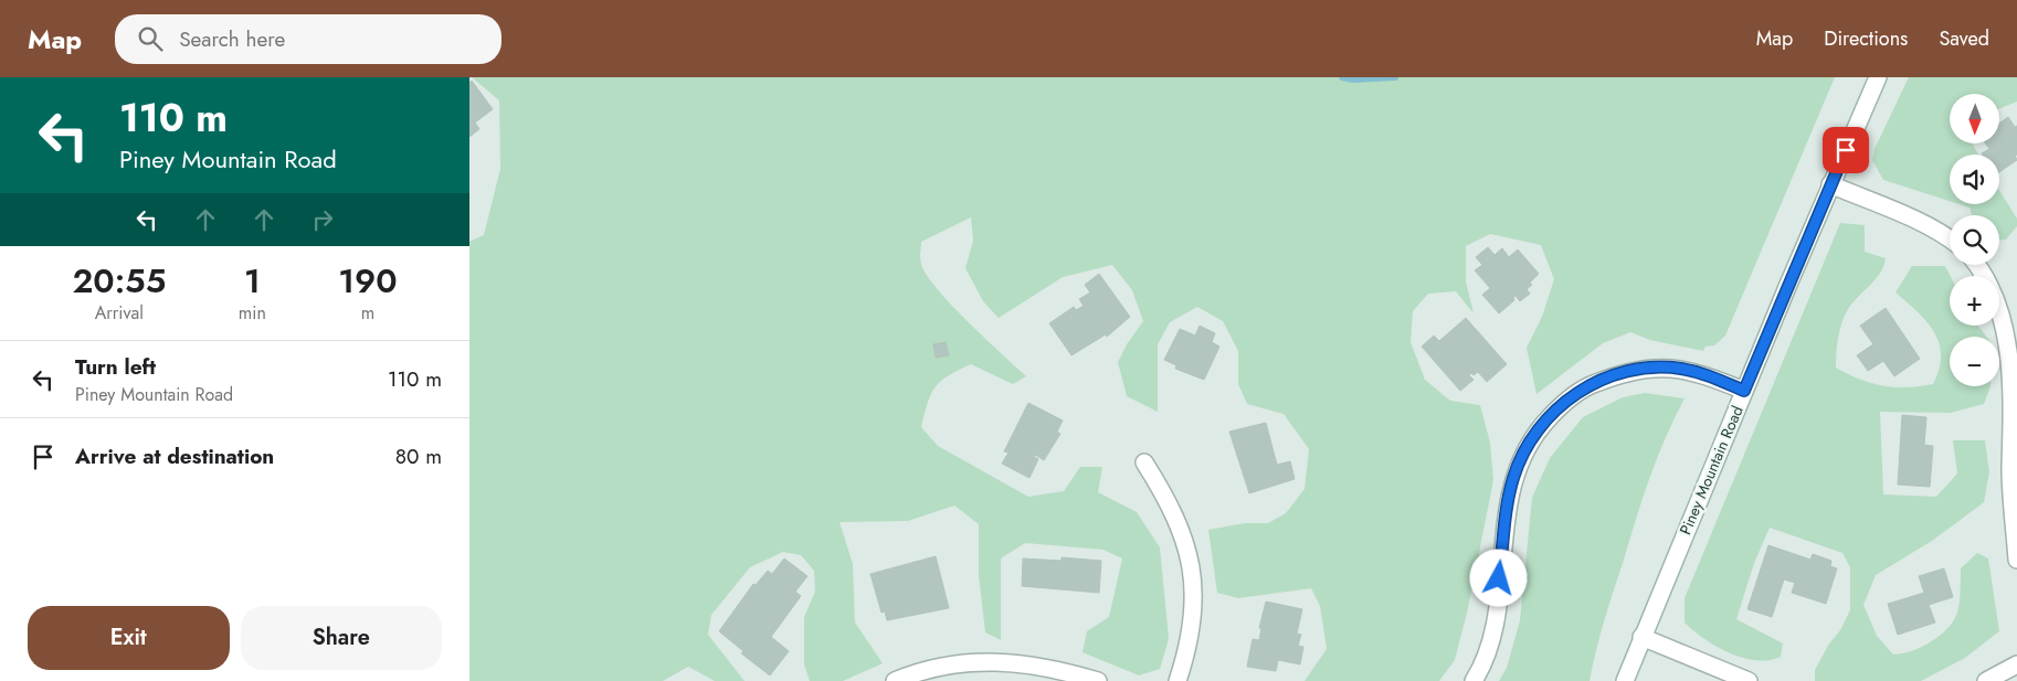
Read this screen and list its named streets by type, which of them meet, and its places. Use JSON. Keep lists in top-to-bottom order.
{
  "streets": {
    "street": ["Piney Mountain Road"]
  },
  "north": "bottom",
  "page": {
    "header": "Map",
    "search": "Search here",
    "nav": ["Map", "Directions", "Saved"],
    "turn": ["110 m", "Piney Mountain Road"],
    "map_buttons": ["+", "−"],
    "eta": [
      "20:55",
      "Arrival",
      "1",
      "min",
      "190",
      "m"
    ],
    "list": [
      {
        "name": "Turn left",
        "note": "Piney Mountain Road",
        "value": "110 m"
      },
      {
        "name": "Arrive at destination",
        "value": "80 m"
      }
    ],
    "buttons": ["Exit", "Share"]
  }
}
